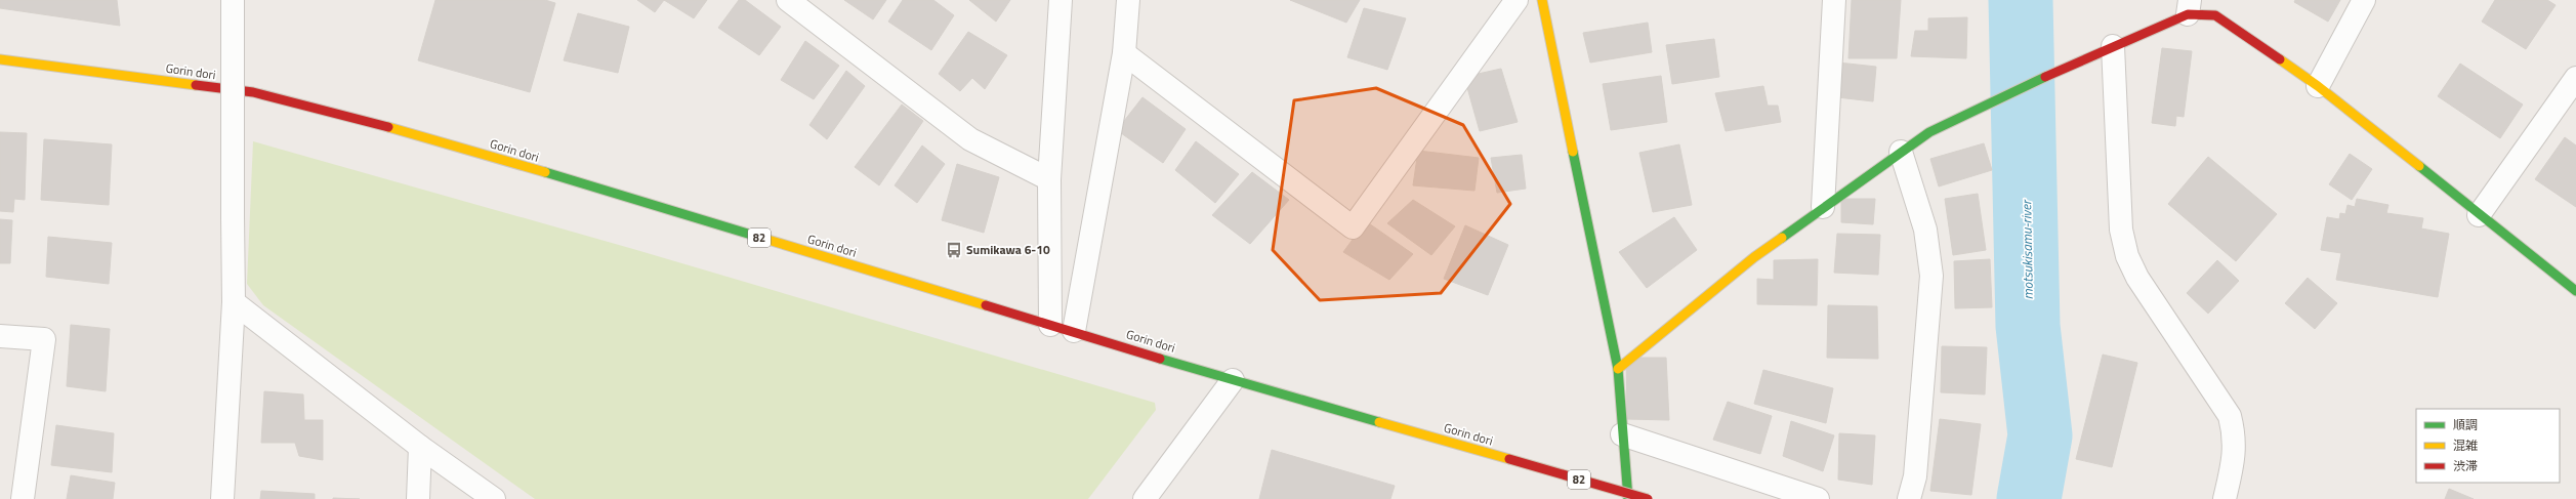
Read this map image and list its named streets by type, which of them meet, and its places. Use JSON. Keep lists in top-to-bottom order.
{
  "streets": {
    "main road": ["Gorin dori", "82"]
  },
  "water": ["motsukisamu-river"],
  "places": {
    "bus stop": ["Sumikawa 6-10"]
  },
  "legend": ["順調", "混雑", "渋滞"]
}
